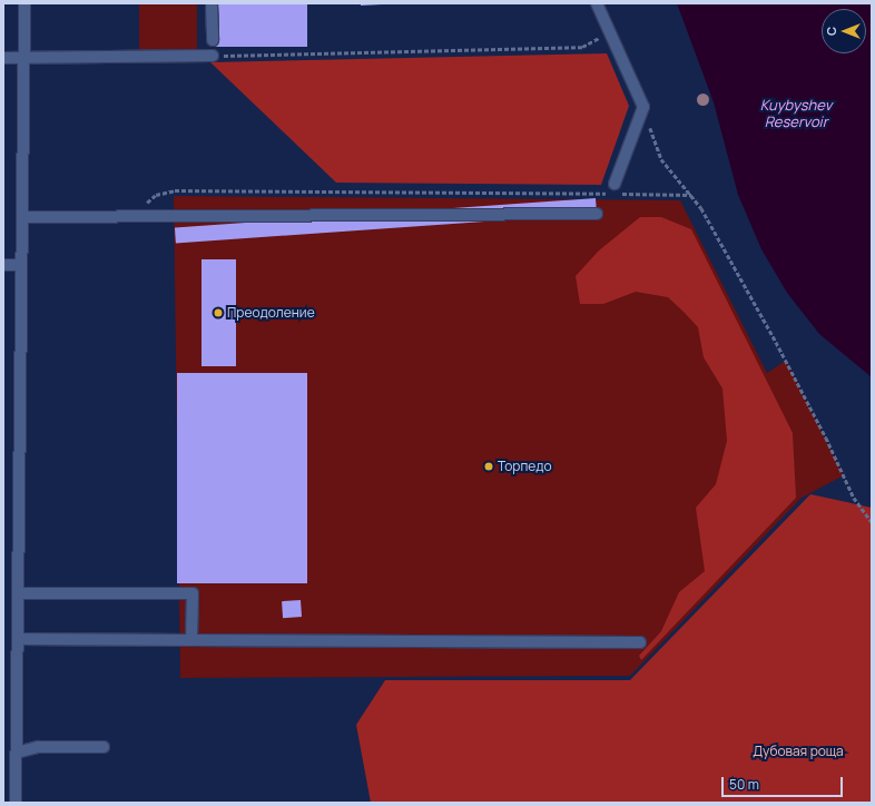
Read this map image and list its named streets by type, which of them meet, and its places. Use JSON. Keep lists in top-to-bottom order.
{
  "water": ["Kuybyshev Reservoir"],
  "parks": ["Дубовая роща"],
  "places": ["Преодоление", "Торпедо"],
  "scale_bar": "50 m",
  "north": "left"
}
